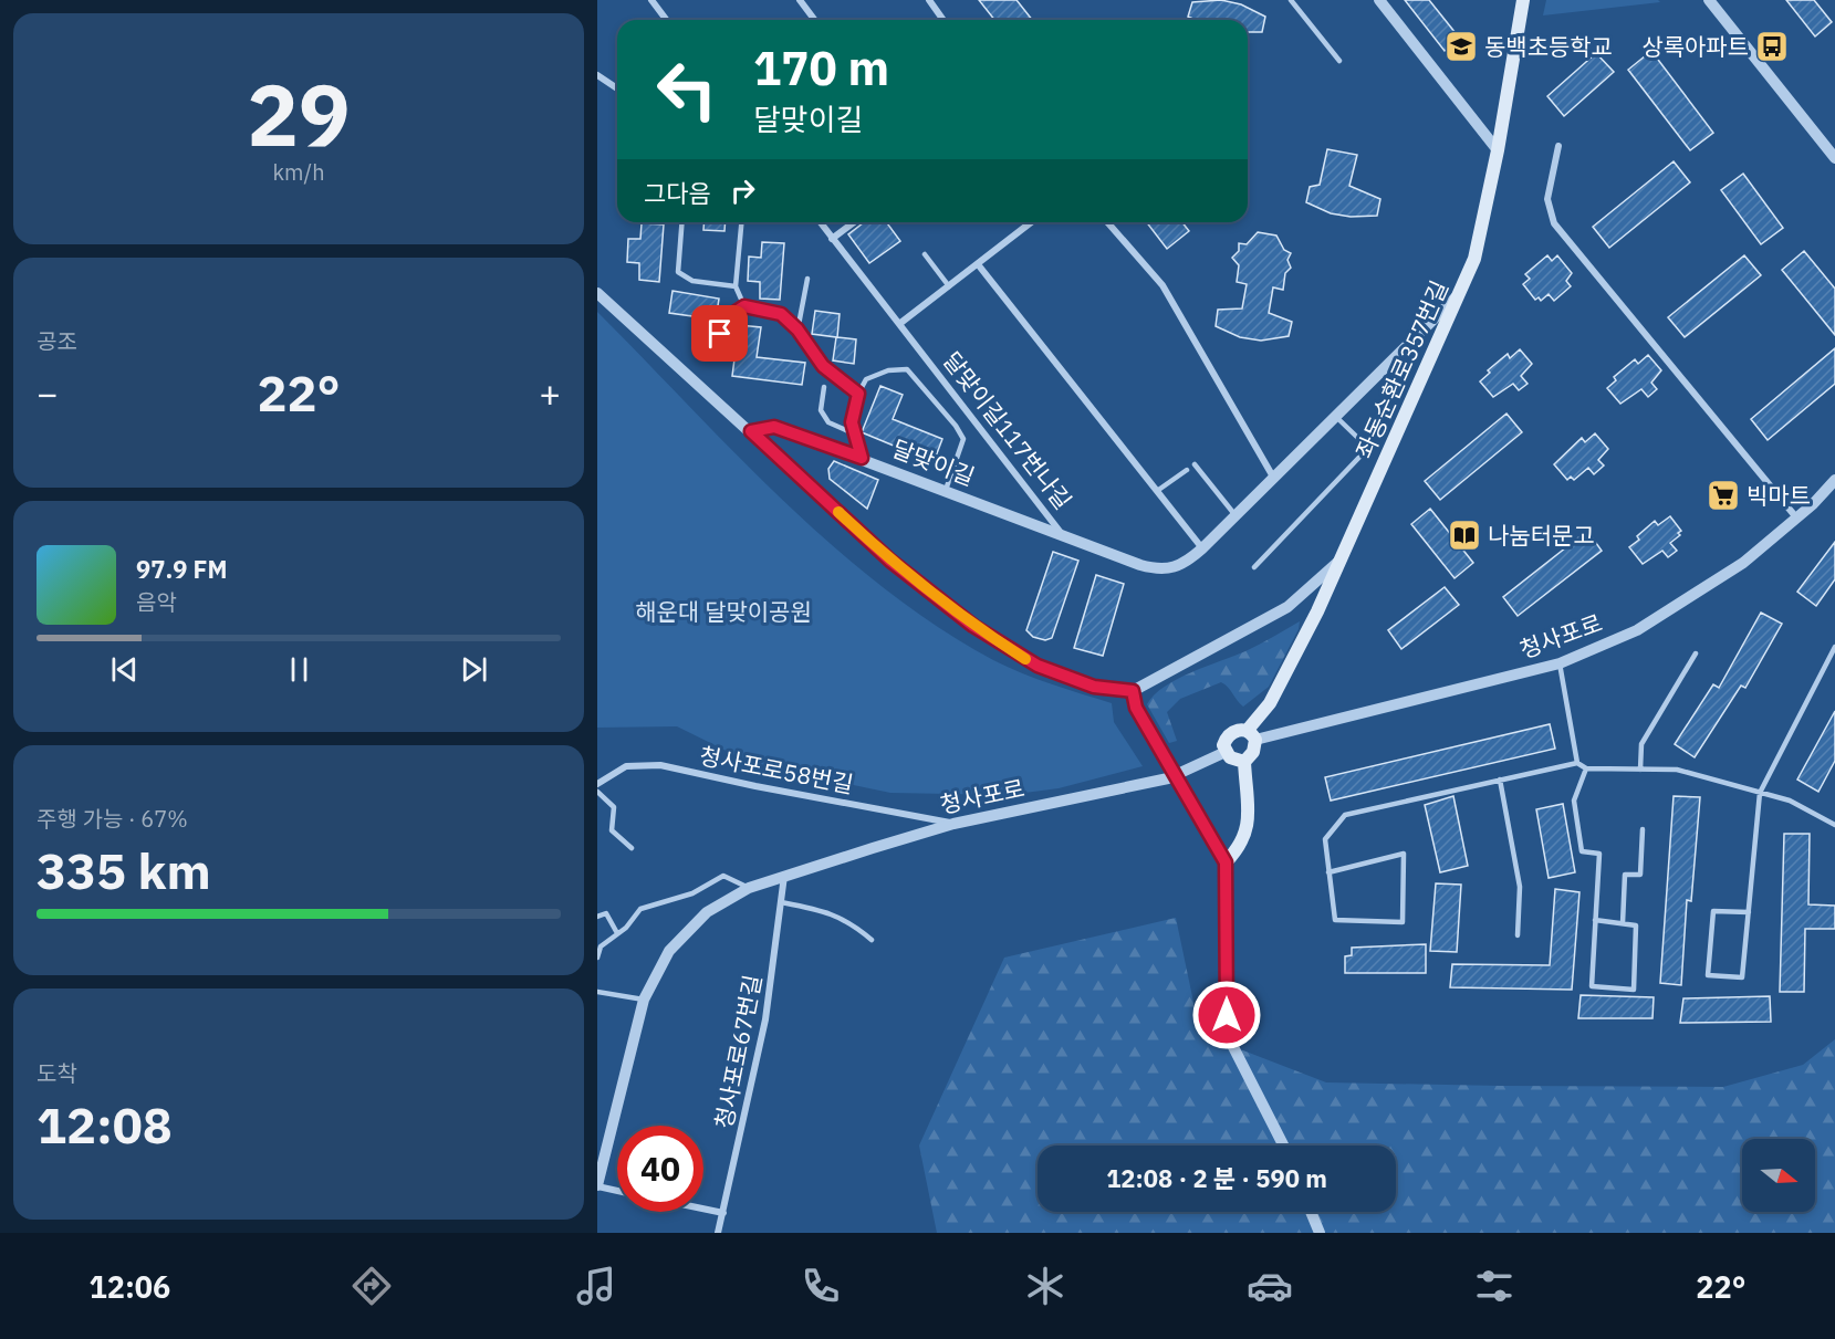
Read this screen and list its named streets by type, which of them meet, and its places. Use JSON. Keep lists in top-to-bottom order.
{
  "streets": {
    "main road": ["좌동순환로357번길"],
    "street": [
      "달맞이길117번나길",
      "달맞이길",
      "청사포로",
      "청사포로58번길",
      "청사포로67번길"
    ]
  },
  "crossings": [
    ["좌동순환로357번길", "달맞이길117번나길"],
    ["좌동순환로357번길", "청사포로"],
    ["달맞이길117번나길", "달맞이길"],
    ["청사포로", "청사포로58번길"],
    ["청사포로", "청사포로67번길"]
  ],
  "parks": ["해운대 달맞이공원"],
  "places": {
    "school or university": ["동백초등학교"],
    "bus stop": ["상록아파트"],
    "supermarket": ["빅마트"],
    "library": ["나눔터문고"]
  },
  "north": "right",
  "page": {
    "tile": [
      ["29", "km/h"],
      "공조",
      ["주행 가능 · 67%", "335 km"],
      ["도착", "12:08"]
    ],
    "turn": ["170 m", "달맞이길"],
    "then": "그다음",
    "heat": ["−", "22°", "+"],
    "song": ["97.9 FM", "음악"],
    "limit": "40",
    "trip": "12:08 · 2 분 · 590 m",
    "tabs": ["12:06", "22°"]
  }
}
